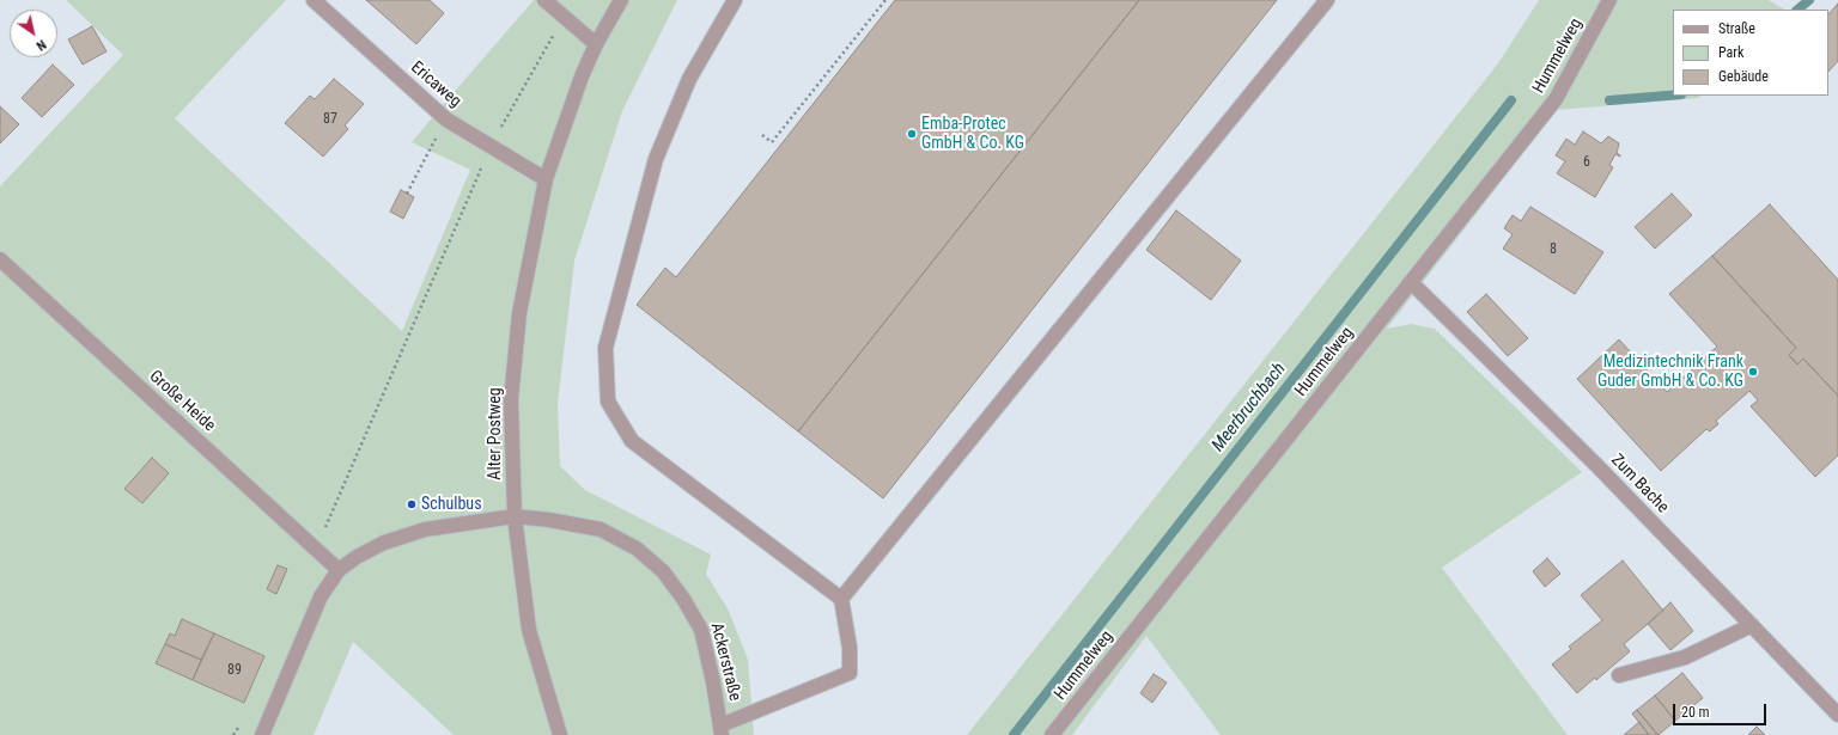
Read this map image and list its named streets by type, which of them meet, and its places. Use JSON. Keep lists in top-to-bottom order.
{
  "streets": {
    "street": [
      "Hummelweg",
      "Ericaweg",
      "Große Heide",
      "Alter Postweg",
      "Zum Bache",
      "Ackerstraße"
    ]
  },
  "crossings": [
    ["Hummelweg", "Zum Bache"],
    ["Ericaweg", "Alter Postweg"],
    ["Alter Postweg", "Ackerstraße"]
  ],
  "water": ["Meerbruchbach"],
  "places": ["Emba-Protec GmbH & Co. KG", "Medizintechnik Frank Guder GmbH & Co. KG", "Schulbus"],
  "house_numbers": [
    "87",
    "6",
    "8",
    "89"
  ],
  "legend": ["Straße", "Park", "Gebäude"],
  "scale_bar": "20 m",
  "north": "bottom right"
}
